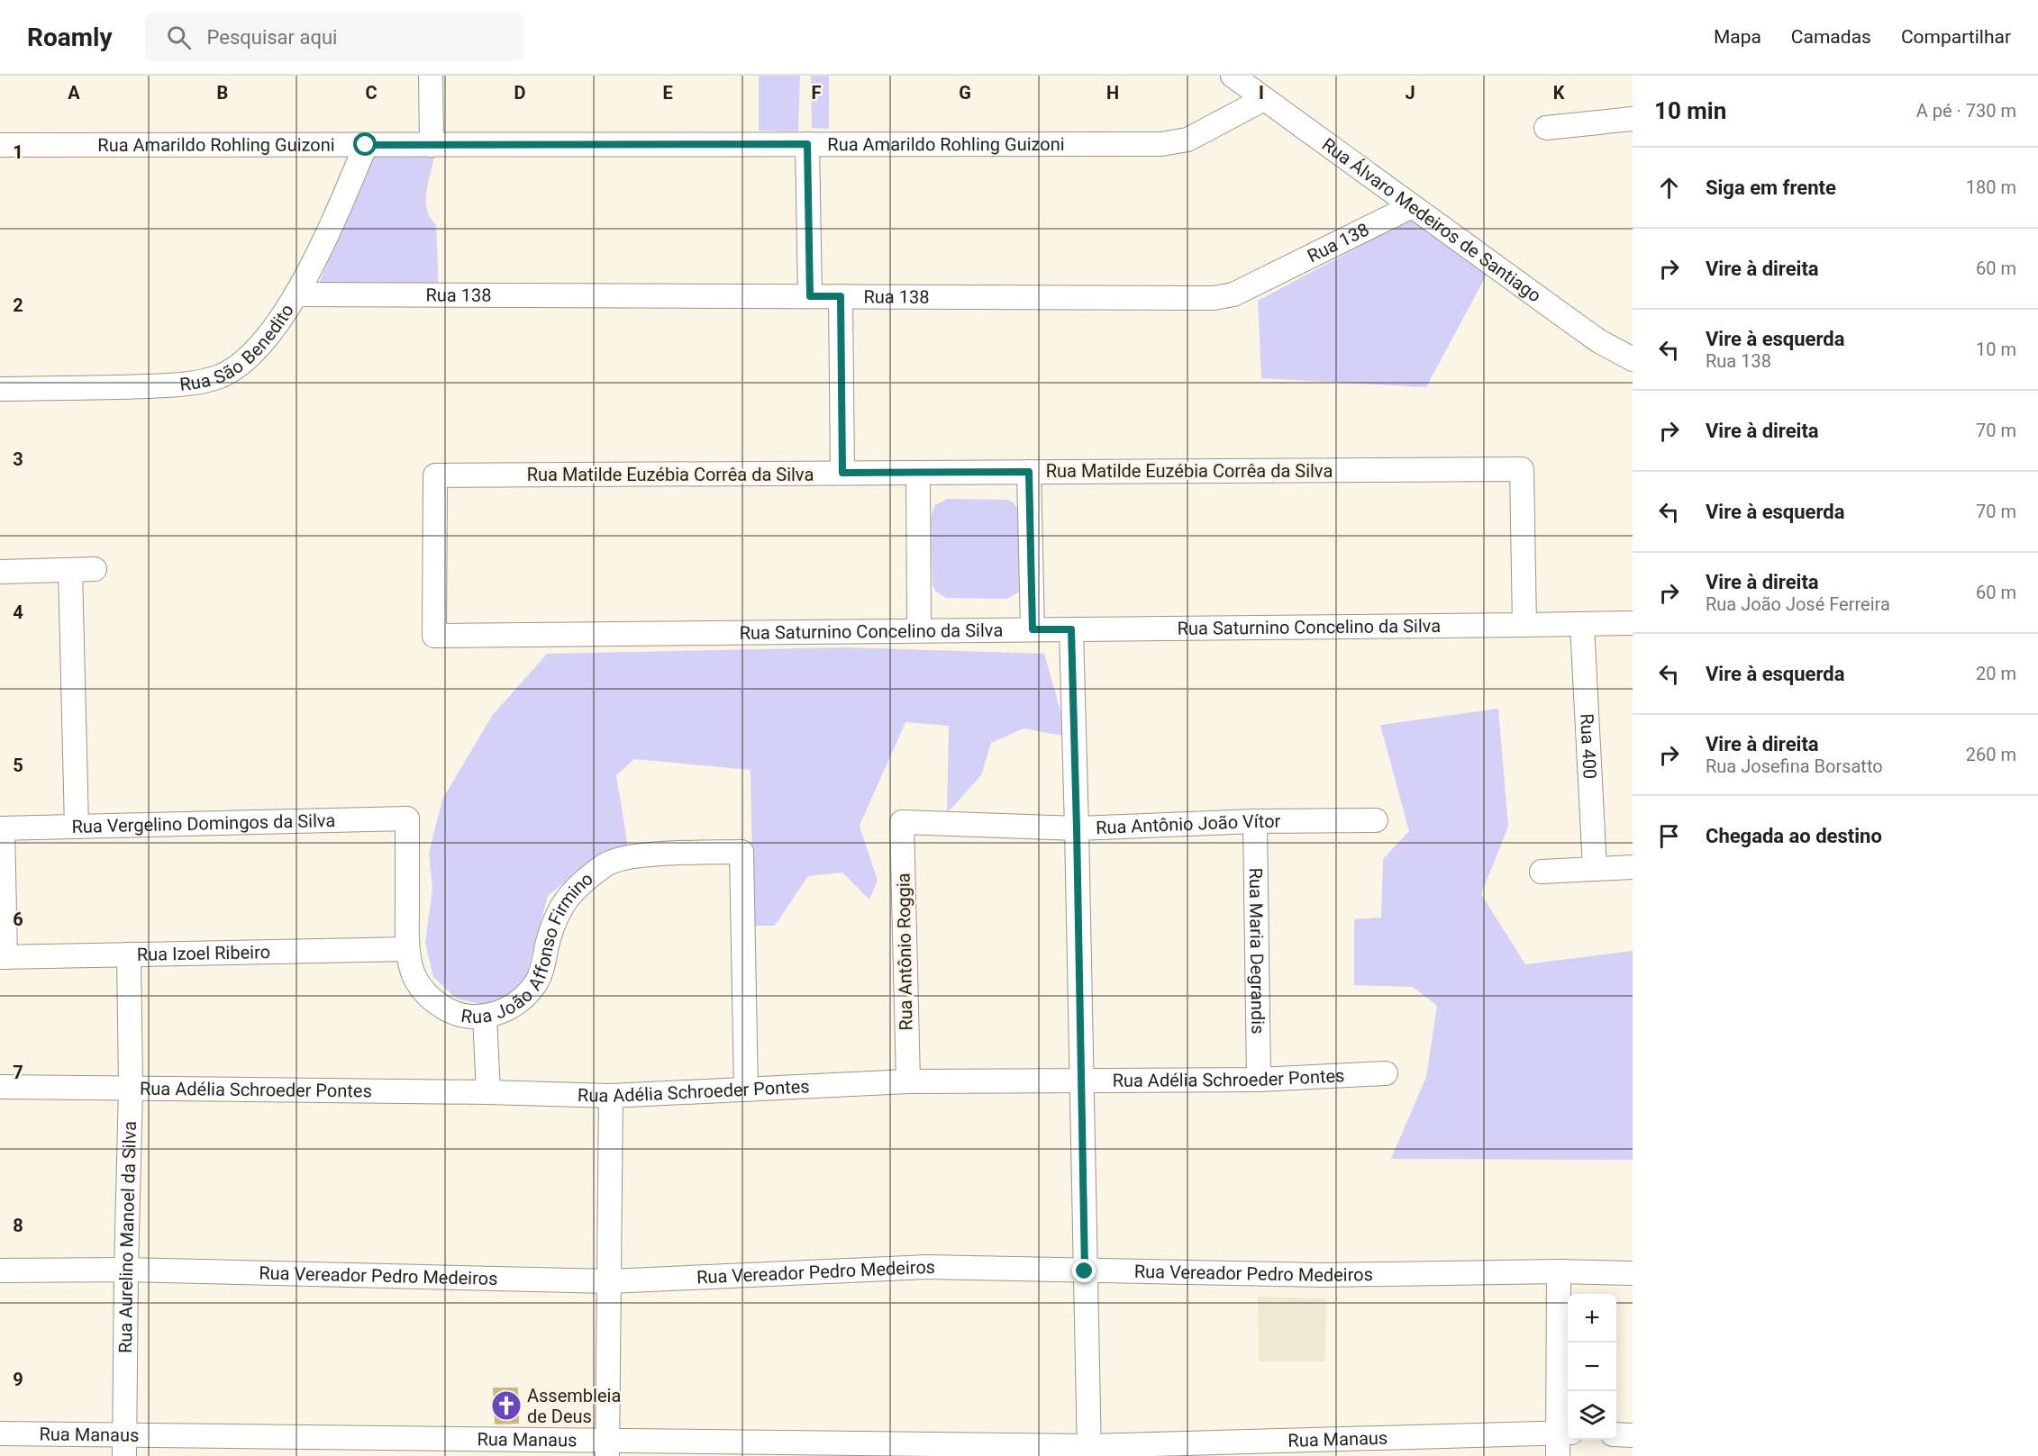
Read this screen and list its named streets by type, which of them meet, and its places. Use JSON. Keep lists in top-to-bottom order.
{
  "streets": {
    "street": [
      "Rua Amarildo Rohling Guizoni",
      "Rua Álvaro Medeiros de Santiago",
      "Rua 138",
      "Rua São Benedito",
      "Rua Matilde Euzébia Corrêa da Silva",
      "Rua Saturnino Concelino da Silva",
      "Rua 400",
      "Rua Vergelino Domingos da Silva",
      "Rua Antônio João Vítor",
      "Rua João Affonso Firmino",
      "Rua Maria Degrandis",
      "Rua Antônio Roggia",
      "Rua Izoel Ribeiro",
      "Rua Adélia Schroeder Pontes",
      "Rua Aurelino Manoel da Silva",
      "Rua Vereador Pedro Medeiros",
      "Rua Manaus"
    ]
  },
  "crossings": [
    ["Rua Amarildo Rohling Guizoni", "Rua Álvaro Medeiros de Santiago"],
    ["Rua Amarildo Rohling Guizoni", "Rua São Benedito"],
    ["Rua Álvaro Medeiros de Santiago", "Rua 138"],
    ["Rua 138", "Rua São Benedito"],
    ["Rua Matilde Euzébia Corrêa da Silva", "Rua Saturnino Concelino da Silva"],
    ["Rua Saturnino Concelino da Silva", "Rua 400"],
    ["Rua Vergelino Domingos da Silva", "Rua João Affonso Firmino"],
    ["Rua Antônio João Vítor", "Rua Maria Degrandis"],
    ["Rua Antônio João Vítor", "Rua Antônio Roggia"],
    ["Rua João Affonso Firmino", "Rua Izoel Ribeiro"],
    ["Rua João Affonso Firmino", "Rua Adélia Schroeder Pontes"],
    ["Rua Maria Degrandis", "Rua Adélia Schroeder Pontes"],
    ["Rua Antônio Roggia", "Rua Adélia Schroeder Pontes"],
    ["Rua Izoel Ribeiro", "Rua Aurelino Manoel da Silva"],
    ["Rua Adélia Schroeder Pontes", "Rua Aurelino Manoel da Silva"],
    ["Rua Aurelino Manoel da Silva", "Rua Vereador Pedro Medeiros"],
    ["Rua Aurelino Manoel da Silva", "Rua Manaus"]
  ],
  "places": {
    "church": ["Assembleia de Deus"]
  },
  "page": {
    "header": "Roamly",
    "search": "Pesquisar aqui",
    "nav": ["Mapa", "Camadas", "Compartilhar"],
    "heading": ["10 min", "A pé · 730 m"],
    "list": [
      ["Siga em frente", "180 m"],
      ["Vire à direita", "60 m"],
      ["Vire à esquerda", "Rua 138", "10 m"],
      ["Vire à direita", "70 m"],
      ["Vire à esquerda", "70 m"],
      ["Vire à direita", "Rua João José Ferreira", "60 m"],
      ["Vire à esquerda", "20 m"],
      ["Vire à direita", "Rua Josefina Borsatto", "260 m"],
      "Chegada ao destino"
    ],
    "map_buttons": ["+", "−"]
  },
  "grid": {
    "columns": [
      "A",
      "B",
      "C",
      "D",
      "E",
      "F",
      "G",
      "H",
      "I",
      "J",
      "K"
    ],
    "rows": [
      "1",
      "2",
      "3",
      "4",
      "5",
      "6",
      "7",
      "8",
      "9"
    ]
  }
}
